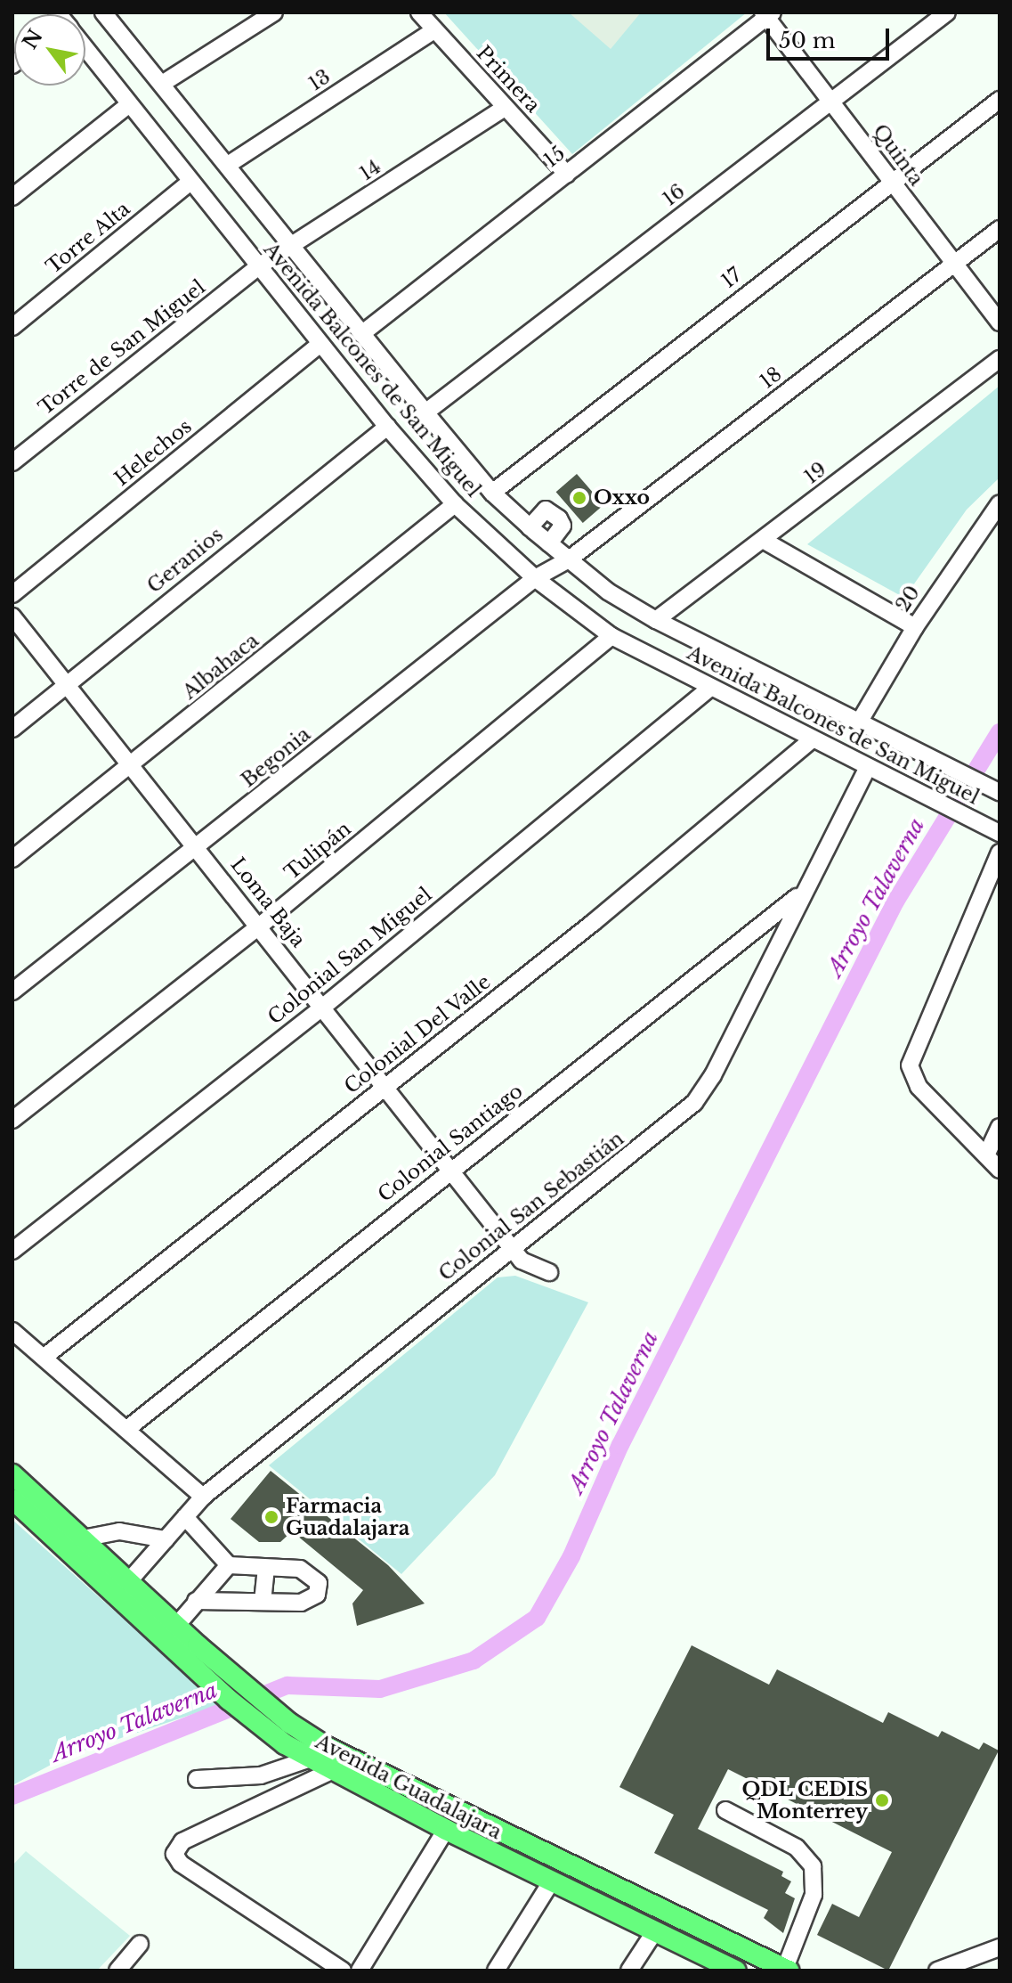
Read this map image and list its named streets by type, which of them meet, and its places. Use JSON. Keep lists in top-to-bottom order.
{
  "streets": {
    "main road": ["Avenida Guadalajara"],
    "street": [
      "Primera",
      "13",
      "Quinta",
      "15",
      "14",
      "16",
      "Torre Alta",
      "17",
      "Torre de San Miguel",
      "Avenida Balcones de San Miguel",
      "18",
      "Helechos",
      "19",
      "Geranios",
      "20",
      "Albahaca",
      "Begonia",
      "Tulipán",
      "Loma Baja",
      "Colonial San Miguel",
      "Colonial Del Valle",
      "Colonial Santiago",
      "Colonial San Sebastián"
    ]
  },
  "crossings": [
    ["Primera", "13"],
    ["Primera", "15"],
    ["Primera", "14"],
    ["13", "Avenida Balcones de San Miguel"],
    ["Quinta", "15"],
    ["Quinta", "16"],
    ["Quinta", "17"],
    ["Quinta", "18"],
    ["15", "Avenida Balcones de San Miguel"],
    ["14", "Torre de San Miguel"],
    ["14", "Avenida Balcones de San Miguel"],
    ["16", "Avenida Balcones de San Miguel"],
    ["Torre Alta", "Avenida Balcones de San Miguel"],
    ["17", "Avenida Balcones de San Miguel"],
    ["Torre de San Miguel", "Avenida Balcones de San Miguel"],
    ["Avenida Balcones de San Miguel", "18"],
    ["Avenida Balcones de San Miguel", "Helechos"],
    ["Avenida Balcones de San Miguel", "19"],
    ["Avenida Balcones de San Miguel", "Geranios"],
    ["Avenida Balcones de San Miguel", "20"],
    ["Avenida Balcones de San Miguel", "Albahaca"],
    ["Avenida Balcones de San Miguel", "Begonia"],
    ["Avenida Balcones de San Miguel", "Tulipán"],
    ["Avenida Balcones de San Miguel", "Colonial San Miguel"],
    ["Avenida Balcones de San Miguel", "Colonial Del Valle"],
    ["Avenida Balcones de San Miguel", "Colonial San Sebastián"],
    ["18", "Begonia"],
    ["Geranios", "Loma Baja"],
    ["Albahaca", "Loma Baja"],
    ["Begonia", "Loma Baja"],
    ["Tulipán", "Loma Baja"],
    ["Loma Baja", "Colonial San Miguel"],
    ["Loma Baja", "Colonial Del Valle"],
    ["Loma Baja", "Colonial Santiago"],
    ["Loma Baja", "Colonial San Sebastián"],
    ["Colonial Santiago", "Colonial San Sebastián"],
    ["Colonial San Sebastián", "Avenida Guadalajara"]
  ],
  "water": ["Arroyo Talaverna"],
  "places": ["Oxxo", "Farmacia Guadalajara", "QDL CEDIS Monterrey"],
  "scale_bar": "50 m",
  "north": "top left"
}
